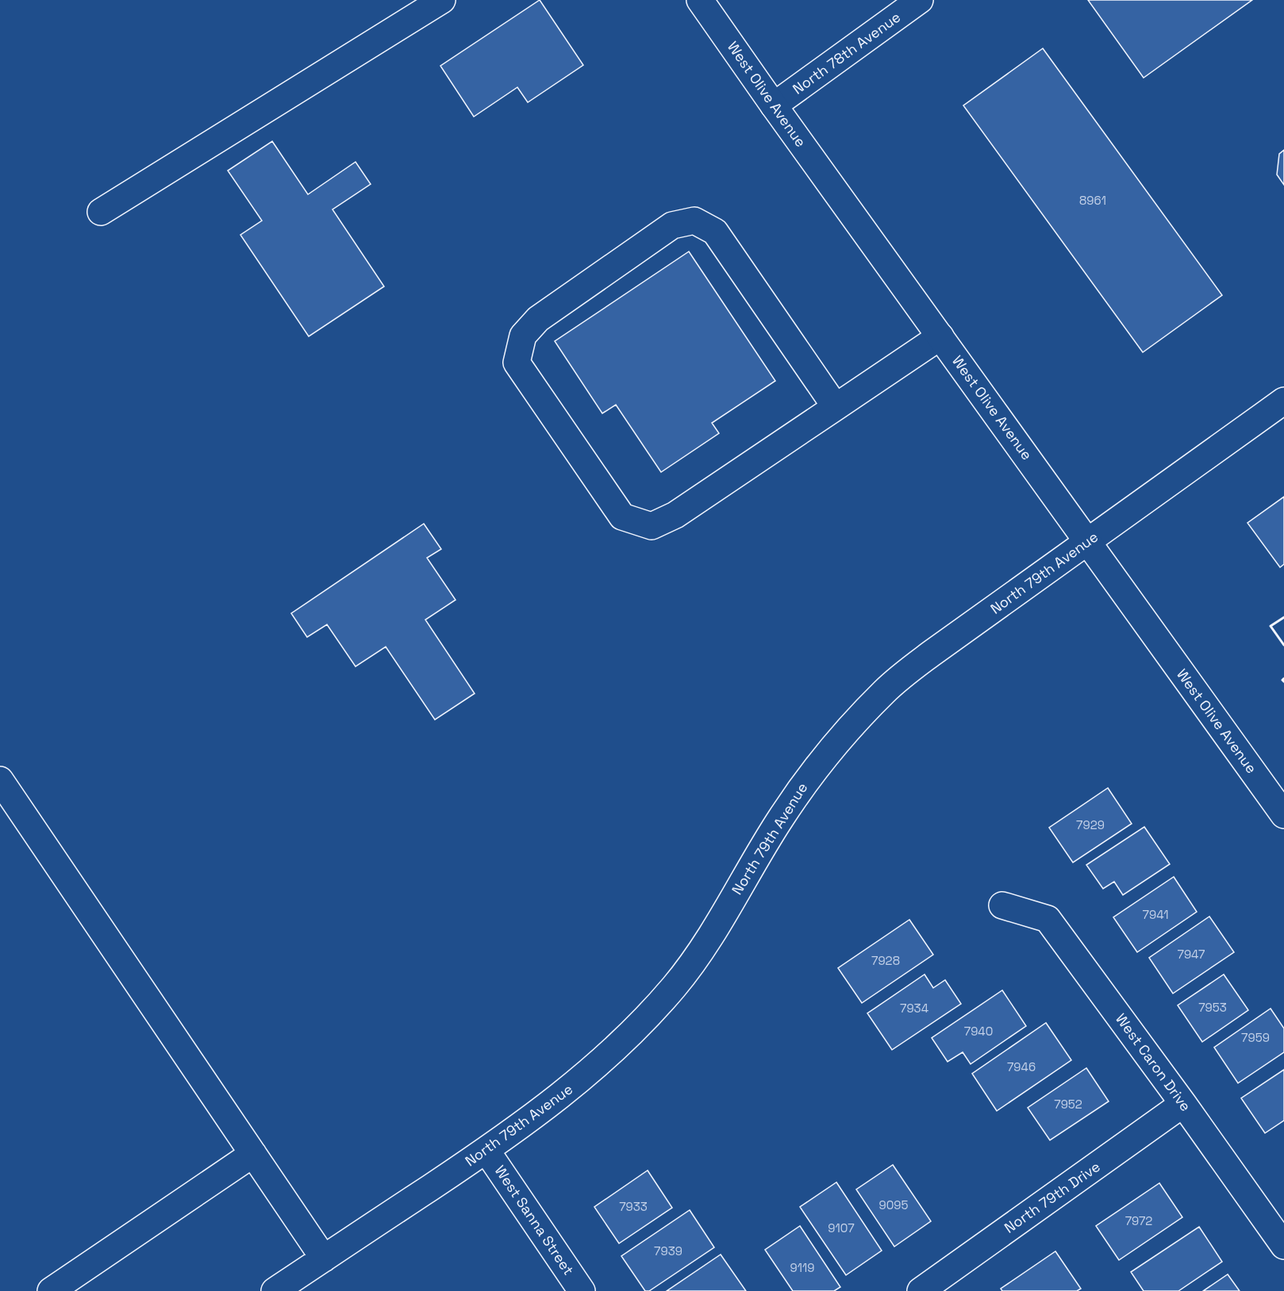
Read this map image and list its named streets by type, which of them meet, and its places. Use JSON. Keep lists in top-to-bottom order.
{
  "streets": {
    "street": [
      "North 78th Avenue",
      "West Olive Avenue",
      "North 79th Avenue",
      "West Caron Drive",
      "North 79th Drive",
      "West Sanna Street"
    ]
  },
  "crossings": [
    ["North 78th Avenue", "West Olive Avenue"],
    ["West Olive Avenue", "North 79th Avenue"],
    ["North 79th Avenue", "West Sanna Street"],
    ["West Caron Drive", "North 79th Drive"]
  ],
  "house_numbers": [
    "8961",
    "7929",
    "7941",
    "7947",
    "7928",
    "7953",
    "7934",
    "7940",
    "7959",
    "7946",
    "7952",
    "9095",
    "7933",
    "7972",
    "9107",
    "7939",
    "9119"
  ]
}
